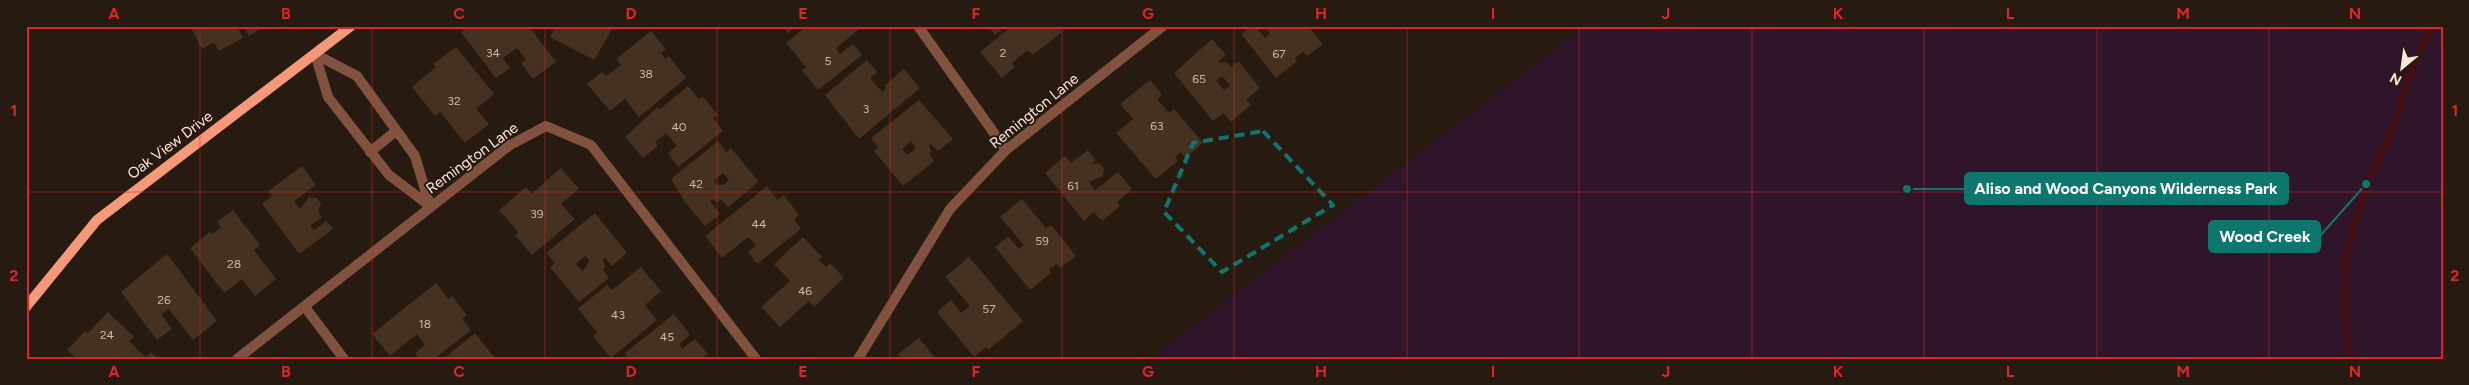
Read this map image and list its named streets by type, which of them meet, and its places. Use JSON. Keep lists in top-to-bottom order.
{
  "streets": {
    "street": ["Remington Lane", "Oak View Drive"]
  },
  "places": ["Wood Creek", "Aliso and Wood Canyons Wilderness Park"],
  "house_numbers": [
    "34",
    "2",
    "67",
    "5",
    "38",
    "65",
    "32",
    "3",
    "63",
    "40",
    "42",
    "61",
    "39",
    "44",
    "59",
    "28",
    "46",
    "26",
    "57",
    "43",
    "18",
    "24",
    "45"
  ],
  "north": "bottom left",
  "grid": {
    "columns": [
      "A",
      "B",
      "C",
      "D",
      "E",
      "F",
      "G",
      "H",
      "I",
      "J",
      "K",
      "L",
      "M",
      "N"
    ],
    "rows": ["1", "2"]
  }
}
